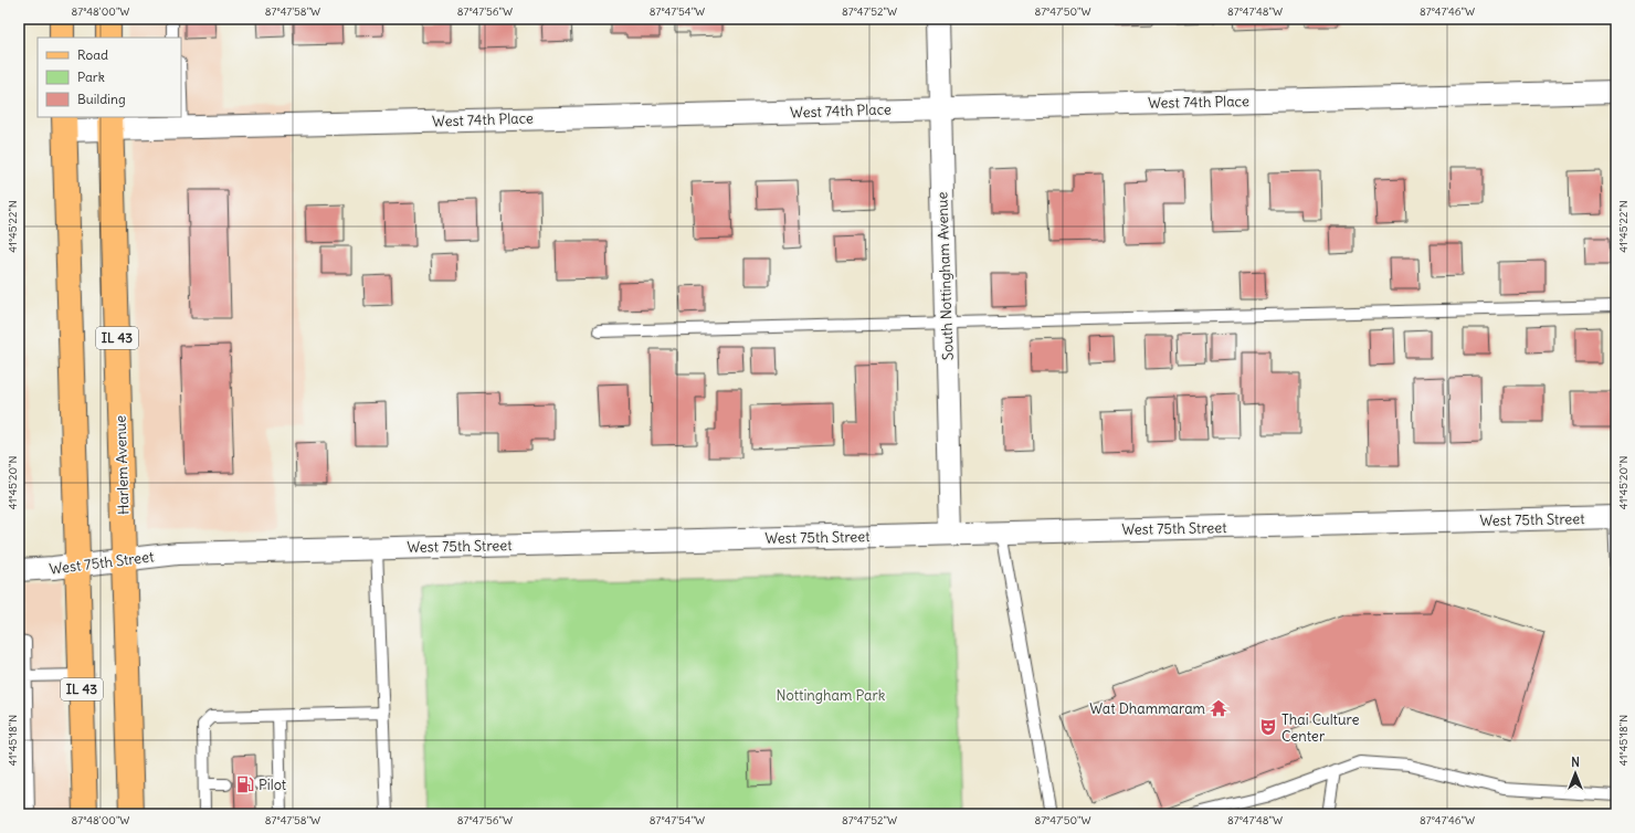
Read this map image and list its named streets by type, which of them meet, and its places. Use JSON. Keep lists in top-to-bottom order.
{
  "streets": {
    "main road": ["IL 43", "Harlem Avenue"],
    "street": ["West 74th Place", "South Nottingham Avenue", "West 75th Street"]
  },
  "crossings": [
    ["West 74th Place", "South Nottingham Avenue"],
    ["West 74th Place", "IL 43"],
    ["West 74th Place", "Harlem Avenue"],
    ["South Nottingham Avenue", "West 75th Street"],
    ["IL 43", "West 75th Street"],
    ["Harlem Avenue", "West 75th Street"]
  ],
  "parks": ["Nottingham Park"],
  "places": {
    "temple": ["Wat Dhammaram"],
    "theatre": ["Thai Culture Center"],
    "fuel station": ["Pilot"]
  },
  "legend": ["Road", "Park", "Building"],
  "north": "top",
  "coordinates": [
    "87°48'00\"W",
    "87°47'58\"W",
    "87°47'56\"W",
    "87°47'54\"W",
    "87°47'52\"W",
    "87°47'50\"W",
    "87°47'48\"W",
    "87°47'46\"W",
    "41°45'22\"N",
    "41°45'20\"N",
    "41°45'18\"N"
  ]
}
